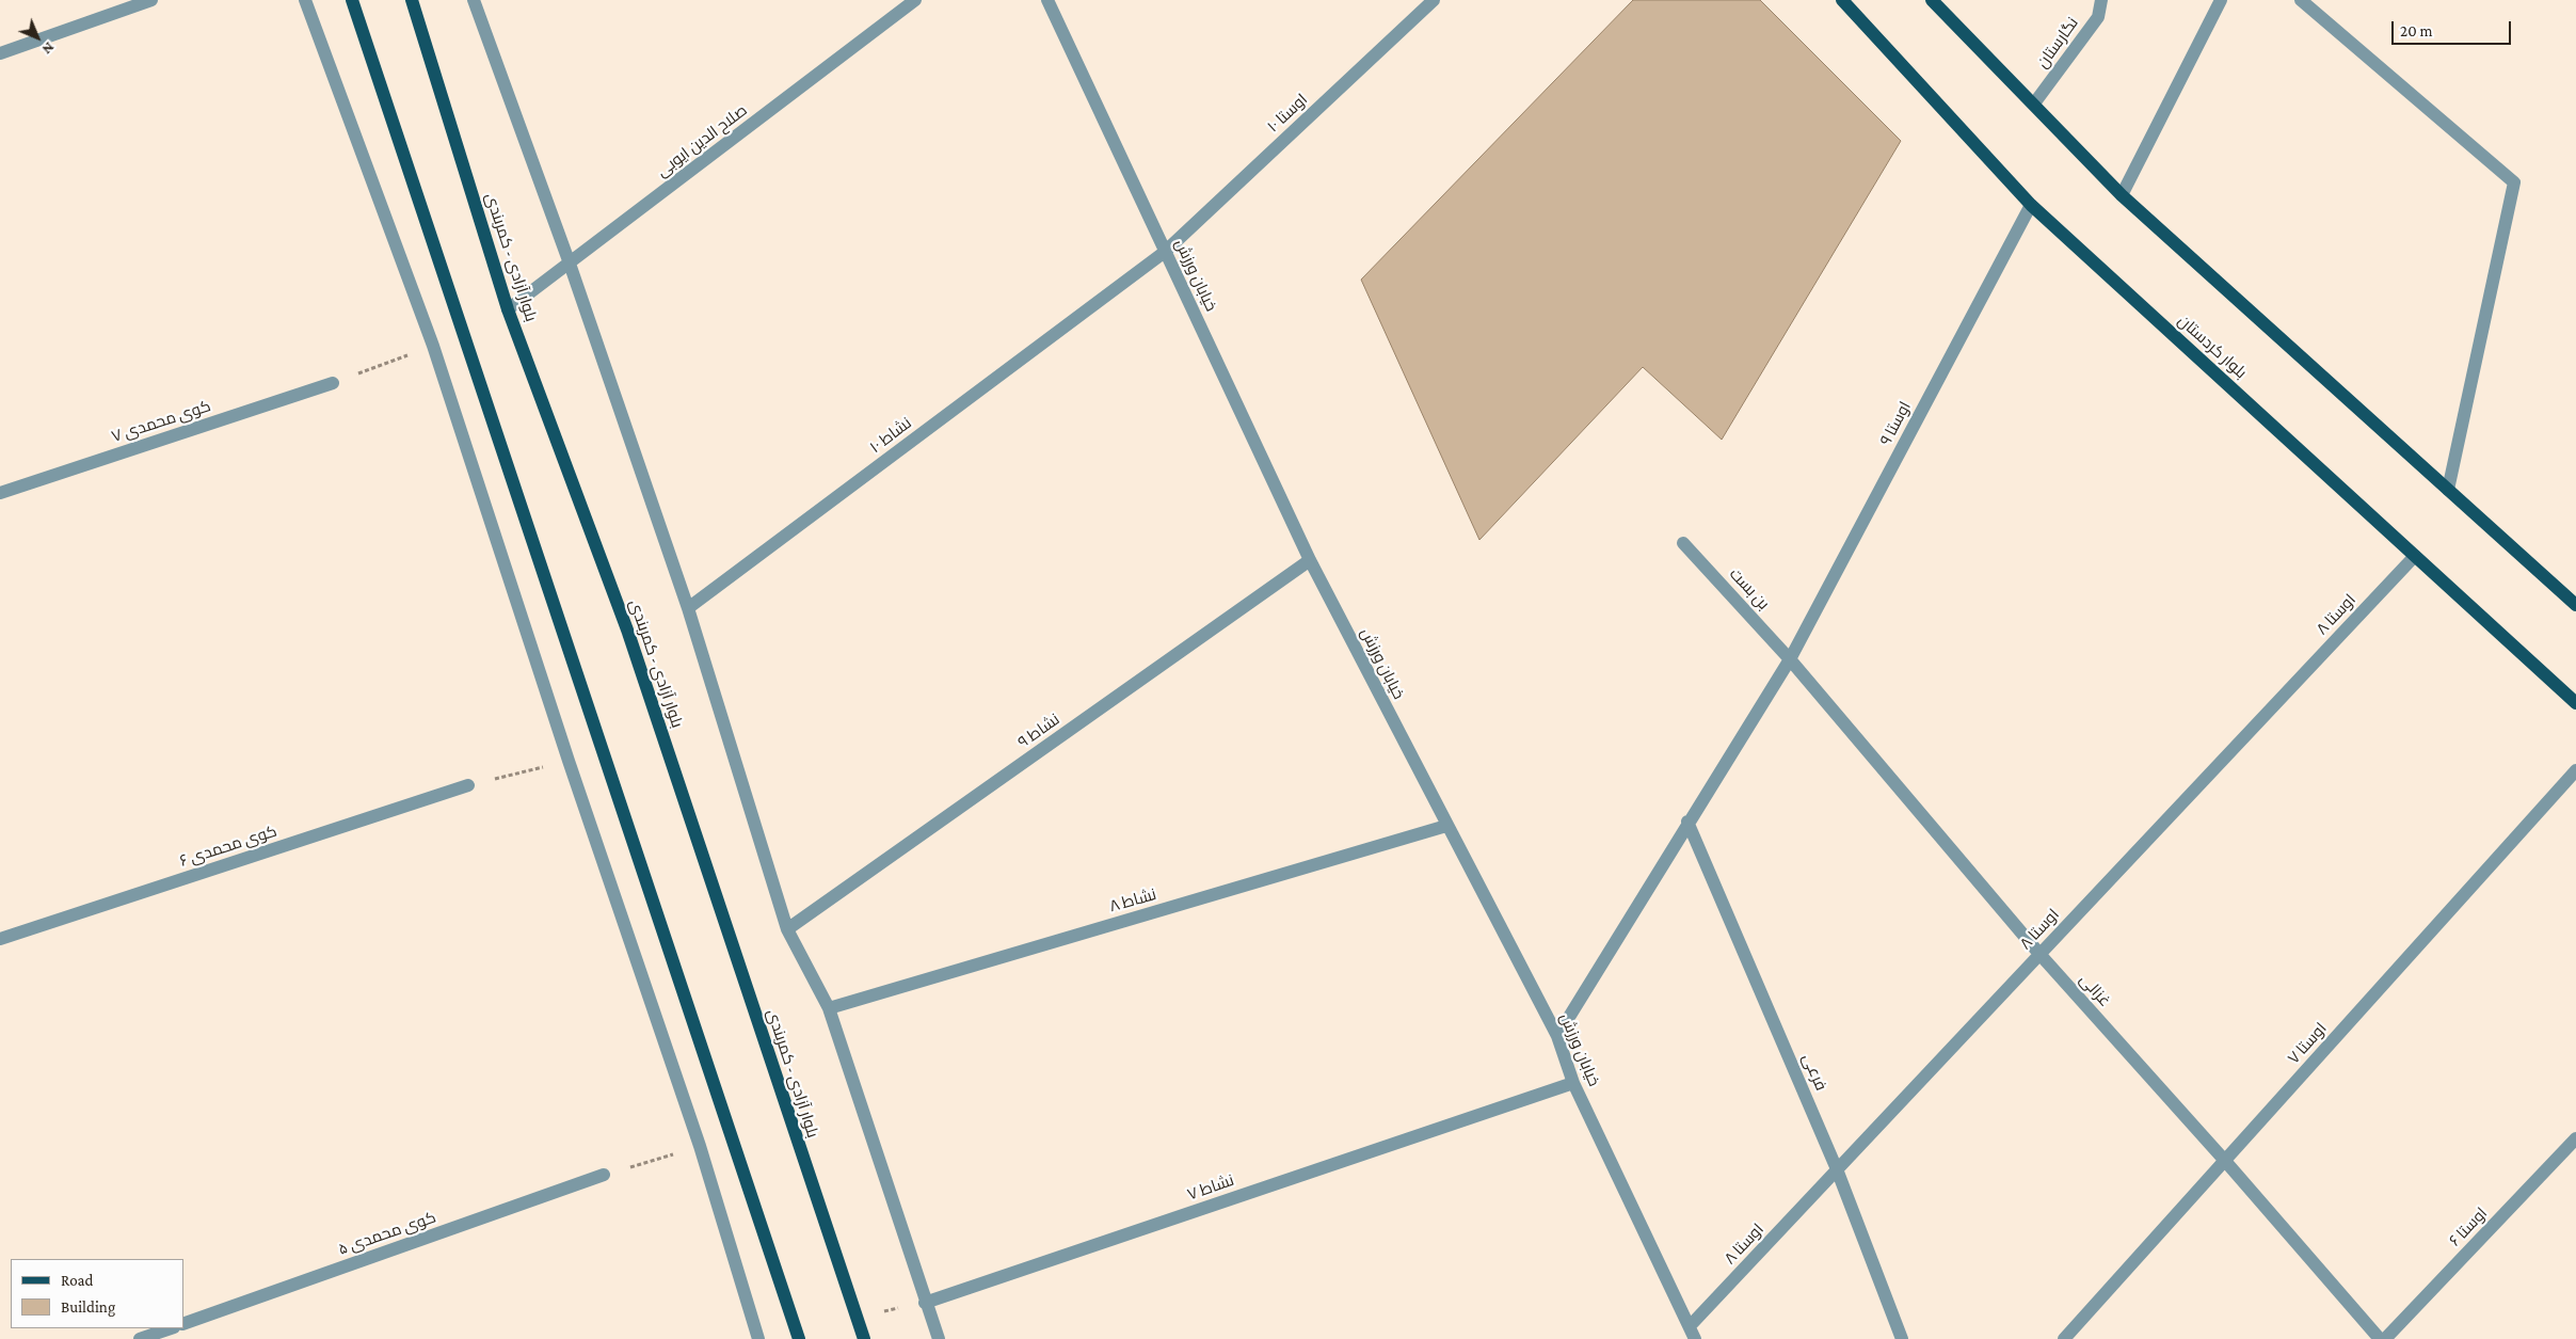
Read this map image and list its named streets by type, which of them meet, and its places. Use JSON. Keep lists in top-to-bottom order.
{
  "streets": {
    "main road": ["بلوار آزادی - کمربندی", "بلوار کردستان"],
    "street": [
      "نگارستان",
      "اوستا ۱۰",
      "صلاح الدین ایوبی",
      "خیابان ورزش",
      "کوی محمدی ۷",
      "اوستا ۹",
      "نشاط ۱۰",
      "بن بست",
      "اوستا ۸",
      "نشاط ۹",
      "کوی محمدی ۶",
      "نشاط ۸",
      "غزالی",
      "اوستا ۷",
      "فرعی",
      "نشاط ۷",
      "اوستا ۶",
      "کوی محمدی ۵"
    ]
  },
  "crossings": [
    ["اوستا ۱۰", "خیابان ورزش"],
    ["اوستا ۱۰", "نشاط ۱۰"],
    ["صلاح الدین ایوبی", "بلوار آزادی - کمربندی"],
    ["خیابان ورزش", "اوستا ۹"],
    ["خیابان ورزش", "نشاط ۱۰"],
    ["خیابان ورزش", "اوستا ۸"],
    ["خیابان ورزش", "نشاط ۹"],
    ["خیابان ورزش", "نشاط ۸"],
    ["خیابان ورزش", "نشاط ۷"],
    ["بلوار کردستان", "اوستا ۹"],
    ["بلوار کردستان", "اوستا ۸"],
    ["اوستا ۹", "بن بست"],
    ["اوستا ۹", "غزالی"],
    ["اوستا ۹", "فرعی"],
    ["بن بست", "غزالی"],
    ["اوستا ۸", "غزالی"],
    ["اوستا ۸", "فرعی"],
    ["غزالی", "اوستا ۷"]
  ],
  "legend": ["Road", "Building"],
  "scale_bar": "20 m",
  "north": "bottom right"
}
